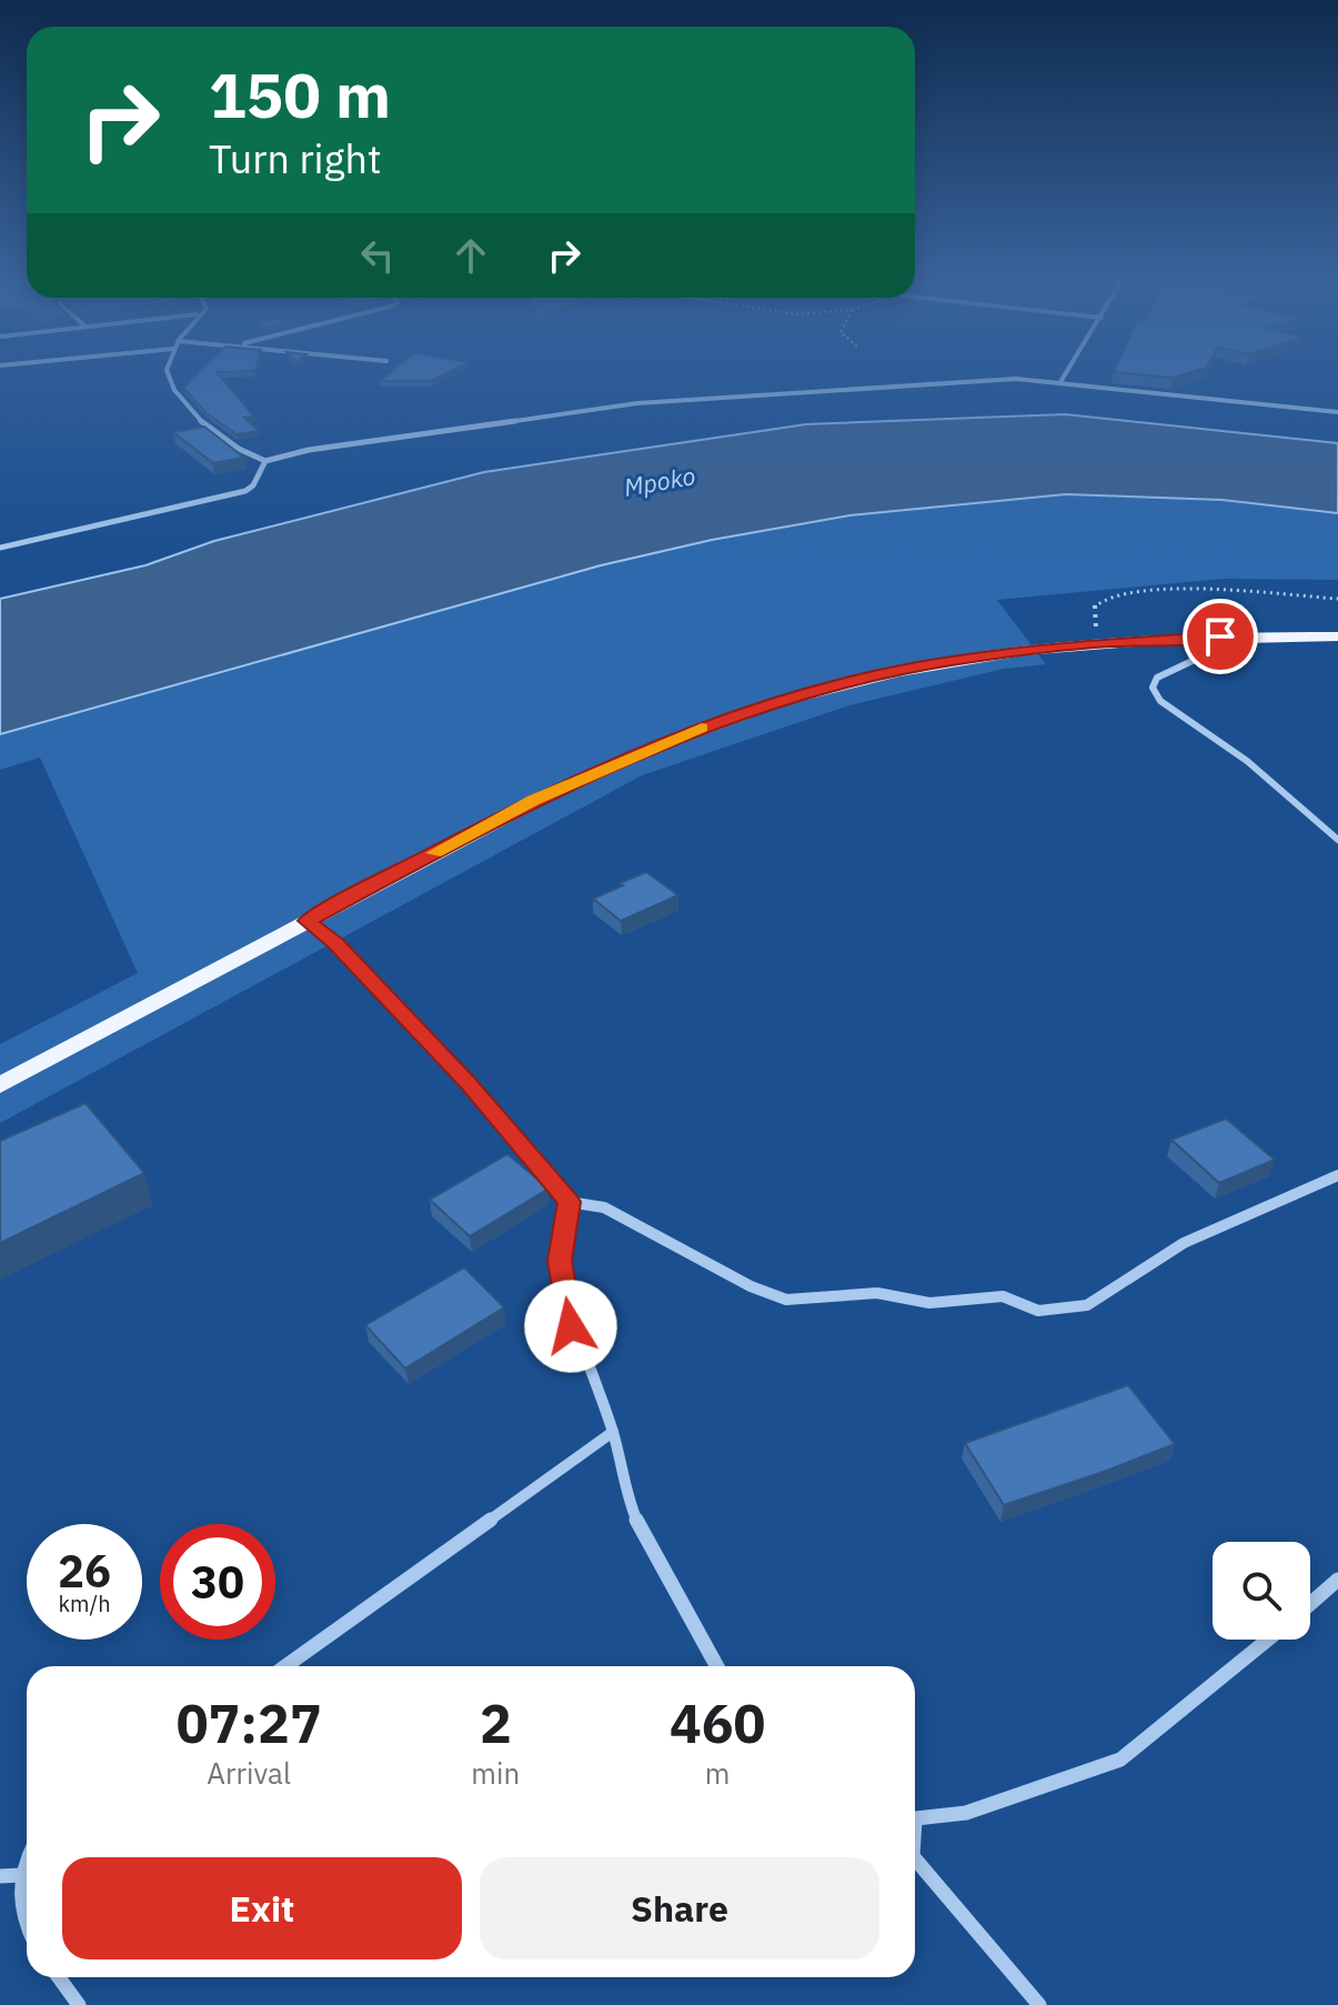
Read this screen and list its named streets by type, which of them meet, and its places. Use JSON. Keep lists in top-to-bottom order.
{
  "water": ["Mpoko"],
  "page": {
    "turn": ["150 m", "Turn right"],
    "speed": "26 km/h",
    "limit": "30",
    "eta": [
      "07:27",
      "Arrival",
      "2",
      "min",
      "460",
      "m"
    ],
    "buttons": ["Exit", "Share"]
  }
}
